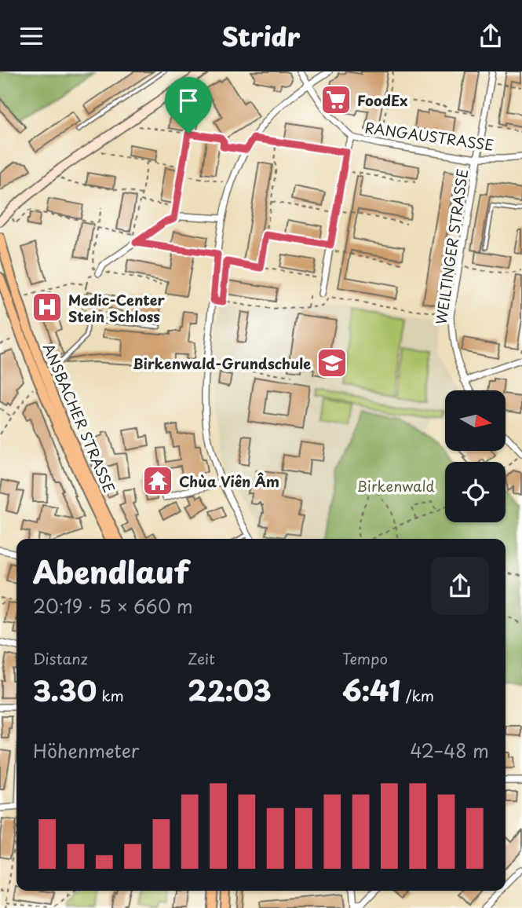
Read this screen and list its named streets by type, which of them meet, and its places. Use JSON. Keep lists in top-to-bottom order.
{
  "streets": {
    "main road": ["ANSBACHER STRASSE"],
    "street": ["RANGAUSTRASSE", "WEILTINGER STRASSE"]
  },
  "crossings": [
    ["RANGAUSTRASSE", "WEILTINGER STRASSE"]
  ],
  "parks": ["Birkenwald"],
  "places": {
    "supermarket": ["FoodEx"],
    "hospital": ["Medic-Center Stein Schloss"],
    "school or university": ["Birkenwald-Grundschule"],
    "temple": ["Chùa Viên Âm"]
  },
  "north": "right",
  "page": {
    "header": "Stridr",
    "heading": ["Abendlauf", "20:19 · 5 × 660 m"],
    "stats": [
      ["Distanz", "3.30 km"],
      ["Zeit", "22:03"],
      ["Tempo", "6:41 /km"]
    ],
    "chart": ["Höhenmeter", "42–48 m"]
  }
}
